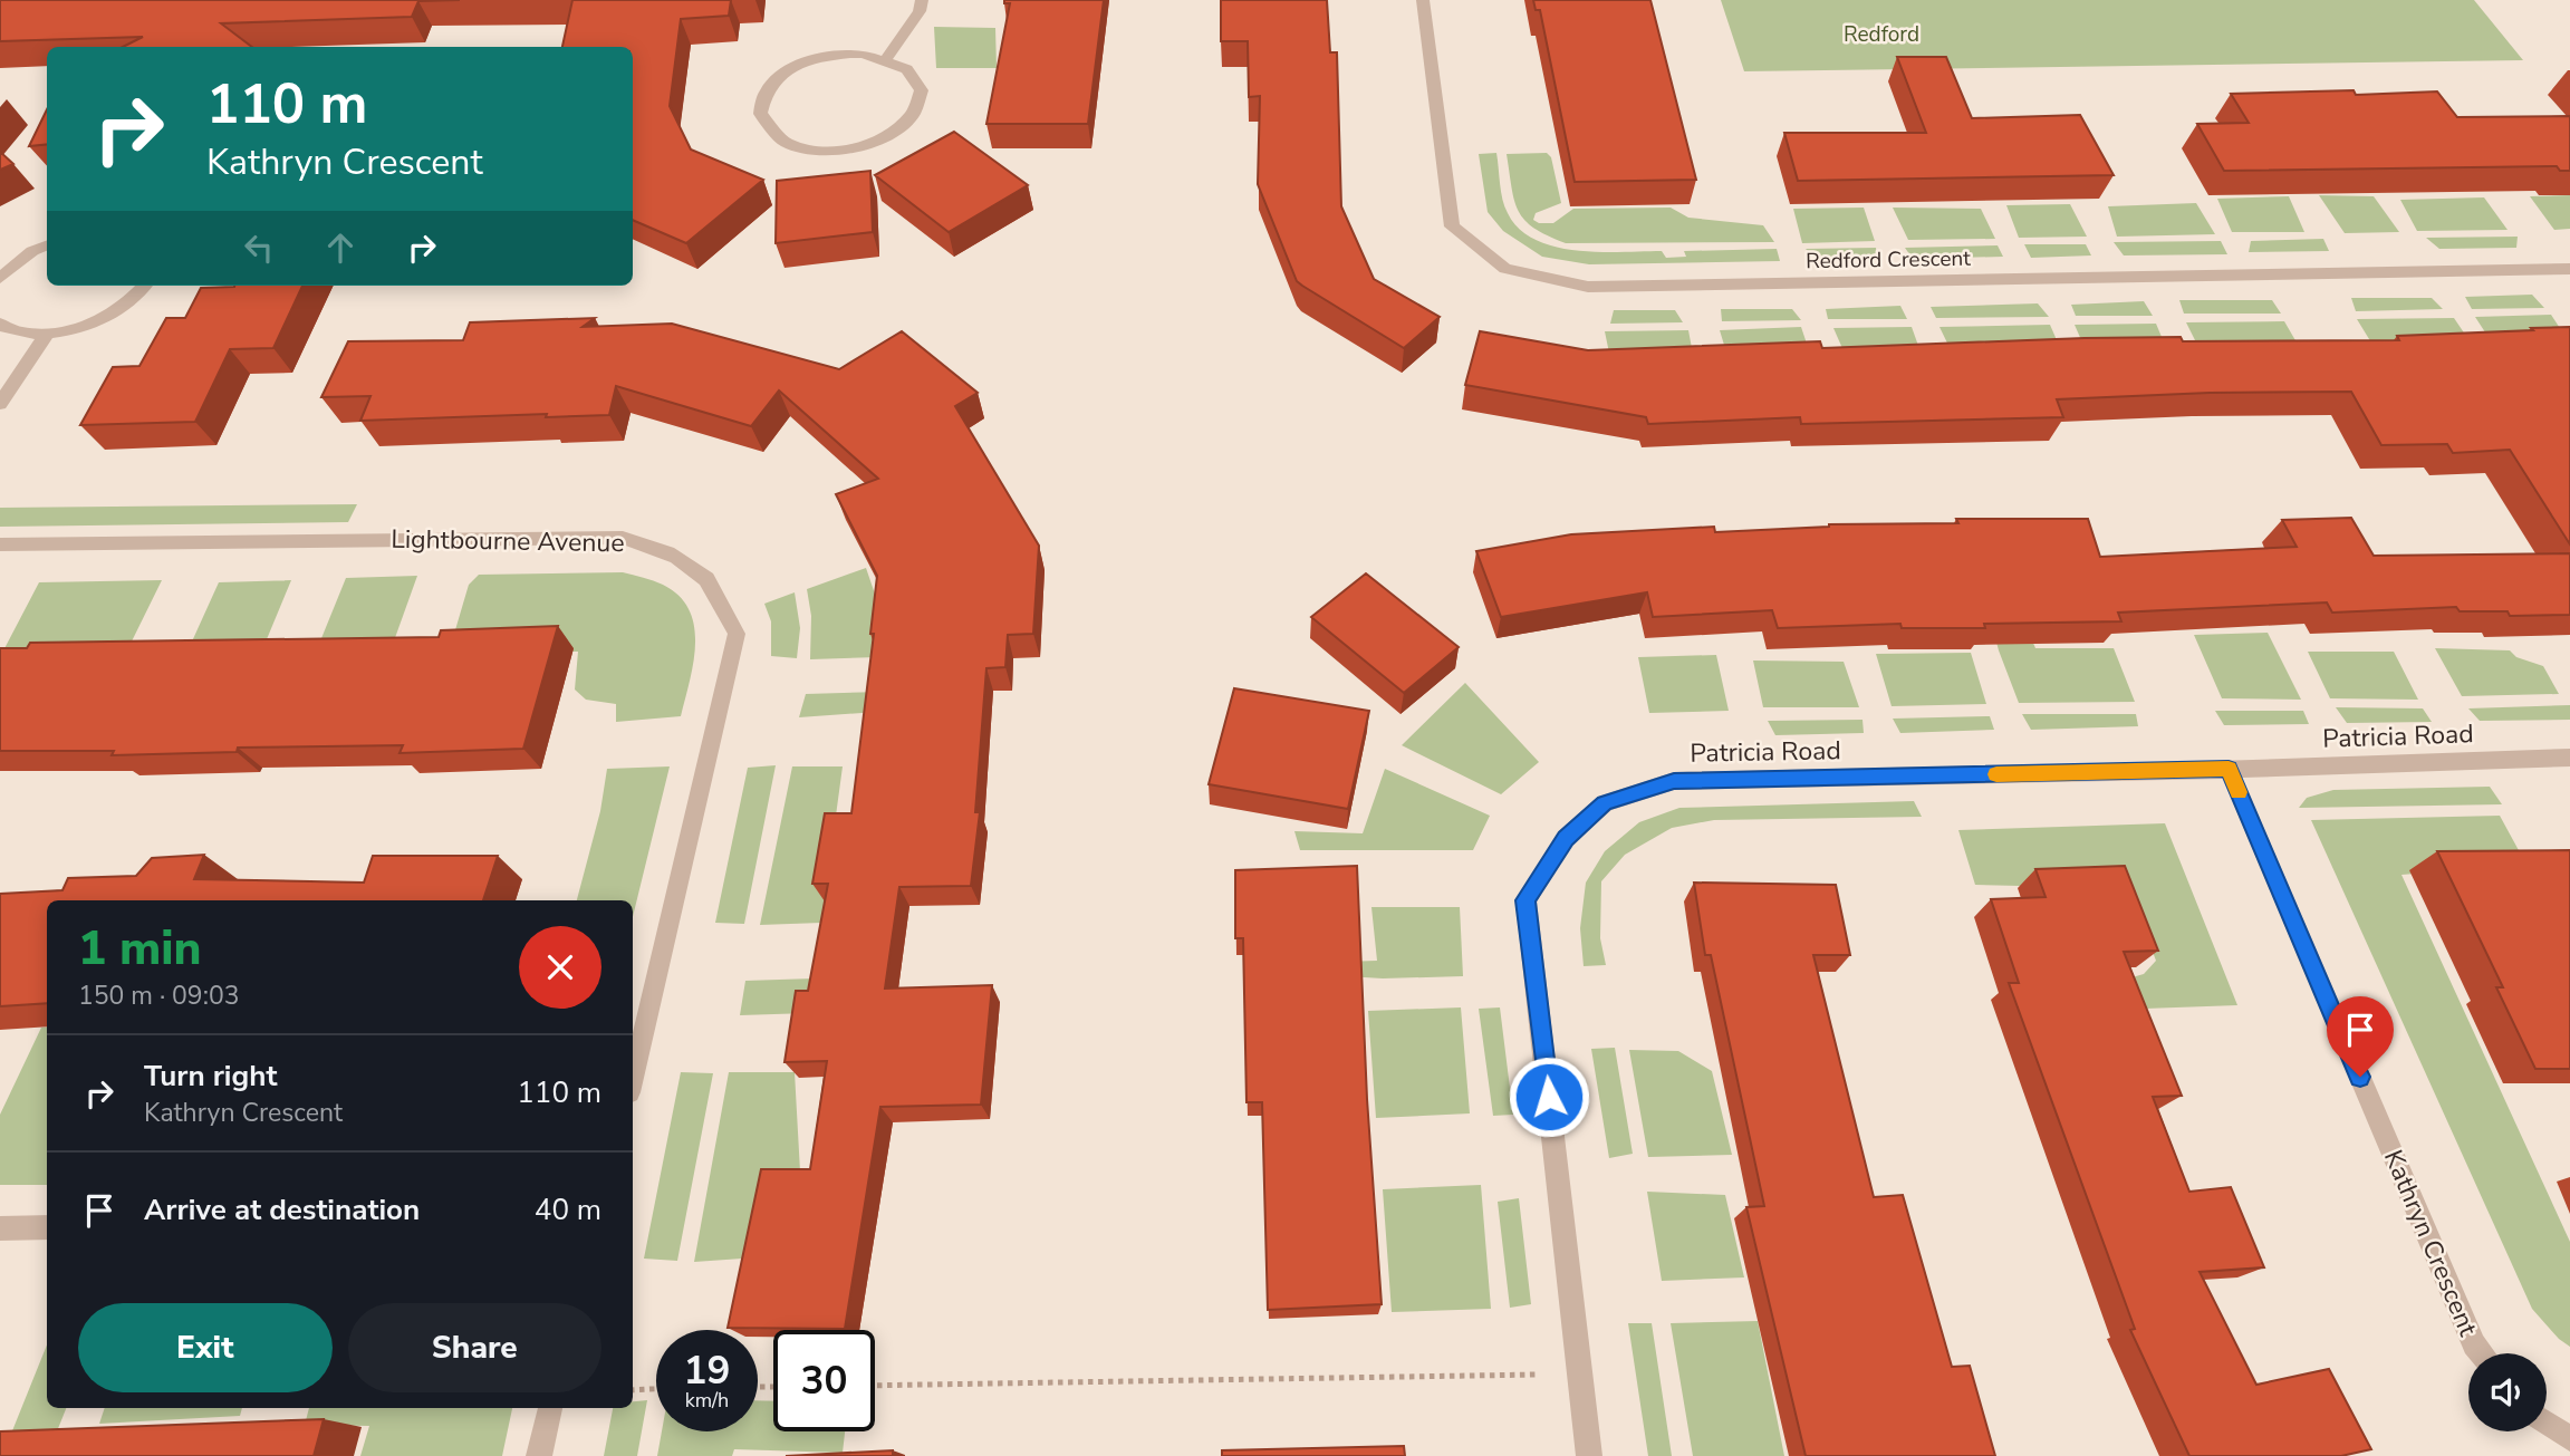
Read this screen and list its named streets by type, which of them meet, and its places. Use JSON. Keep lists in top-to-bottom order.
{
  "streets": {
    "street": [
      "Redford Crescent",
      "Lightbourne Avenue",
      "Patricia Road",
      "Kathryn Crescent"
    ]
  },
  "crossings": [
    ["Patricia Road", "Kathryn Crescent"]
  ],
  "parks": ["Redford"],
  "page": {
    "turn": ["110 m", "Kathryn Crescent"],
    "heading": ["1 min", "150 m · 09:03"],
    "list": [
      {
        "name": "Turn right",
        "note": "Kathryn Crescent",
        "value": "110 m"
      },
      {
        "name": "Arrive at destination",
        "value": "40 m"
      }
    ],
    "buttons": ["Exit", "Share"],
    "speed": "19 km/h",
    "limit": "30"
  }
}
